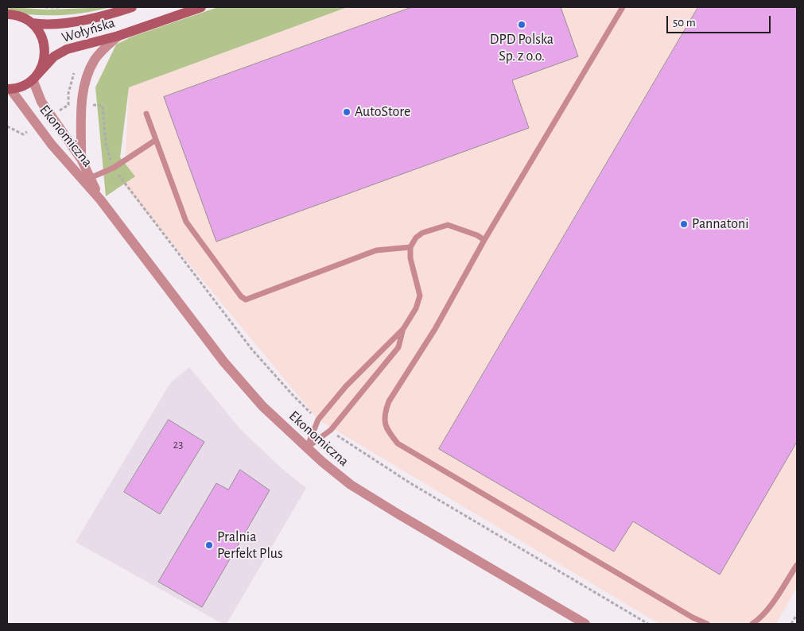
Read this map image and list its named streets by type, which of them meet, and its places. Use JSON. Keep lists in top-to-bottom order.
{
  "streets": {
    "main road": ["Wołyńska"],
    "street": ["Ekonomiczna"]
  },
  "crossings": [
    ["Wołyńska", "Ekonomiczna"]
  ],
  "places": [
    "DPD Polska Sp. z o.o.",
    "AutoStore",
    "Pannatoni",
    "Pralnia Perfekt Plus"
  ],
  "house_numbers": ["23"],
  "scale_bar": "50 m"
}
